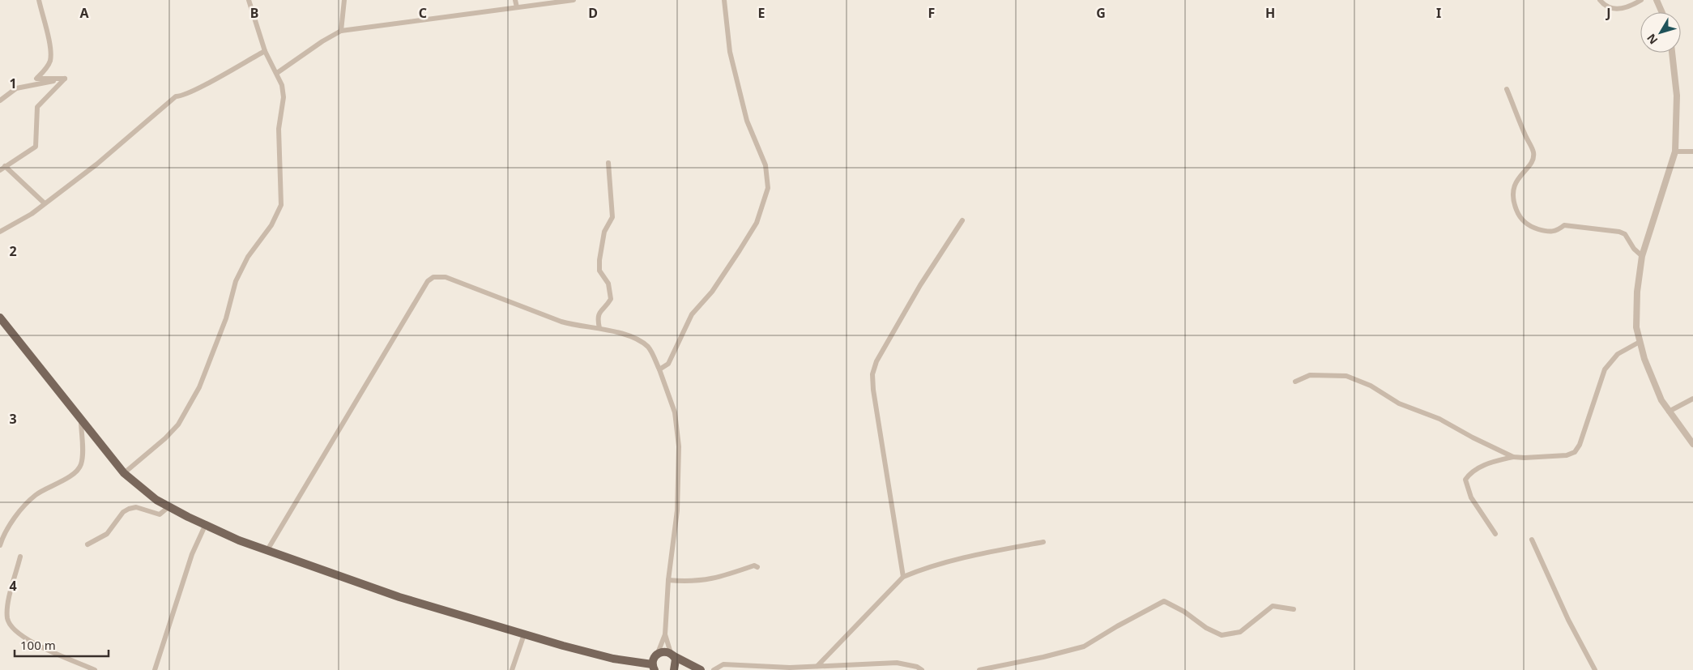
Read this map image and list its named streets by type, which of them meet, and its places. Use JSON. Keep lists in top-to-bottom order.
{
  "scale_bar": "100 m",
  "north": "bottom left",
  "grid": {
    "columns": [
      "A",
      "B",
      "C",
      "D",
      "E",
      "F",
      "G",
      "H",
      "I",
      "J"
    ],
    "rows": [
      "1",
      "2",
      "3",
      "4"
    ]
  }
}
